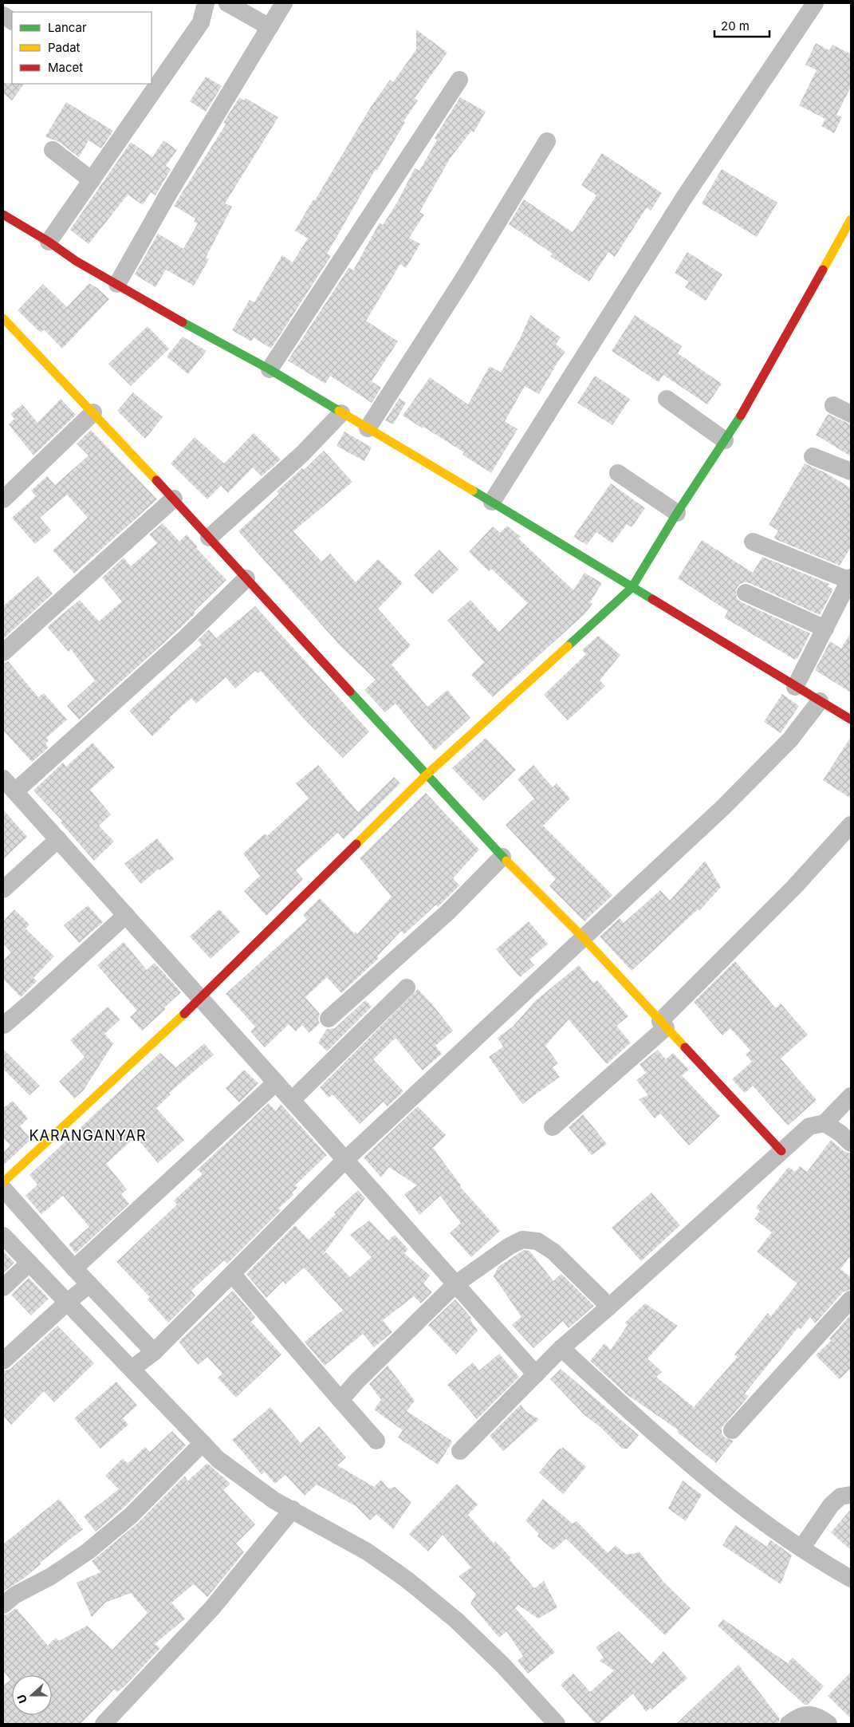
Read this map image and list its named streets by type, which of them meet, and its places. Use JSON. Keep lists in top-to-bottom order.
{
  "districts": ["KARANGANYAR"],
  "legend": ["Lancar", "Padat", "Macet"],
  "scale_bar": "20 m",
  "north": "left"
}
